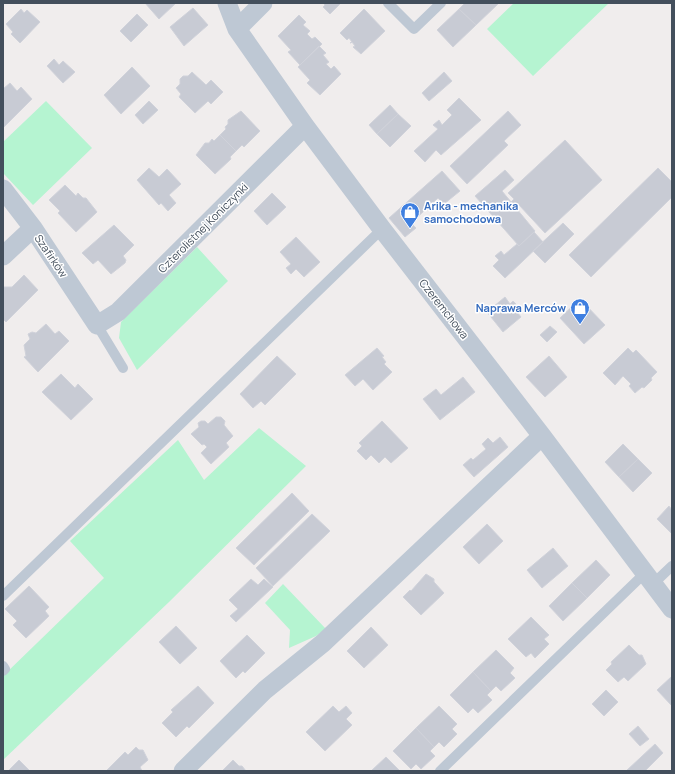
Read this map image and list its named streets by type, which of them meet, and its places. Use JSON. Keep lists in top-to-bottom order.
{
  "streets": {
    "street": ["Czterolistnej Koniczynki", "Szafirków", "Czeremchowa"]
  },
  "crossings": [
    ["Czterolistnej Koniczynki", "Szafirków"],
    ["Czterolistnej Koniczynki", "Czeremchowa"]
  ],
  "places": {
    "shop": ["Arika - mechanika samochodowa", "Naprawa Merców"]
  }
}
